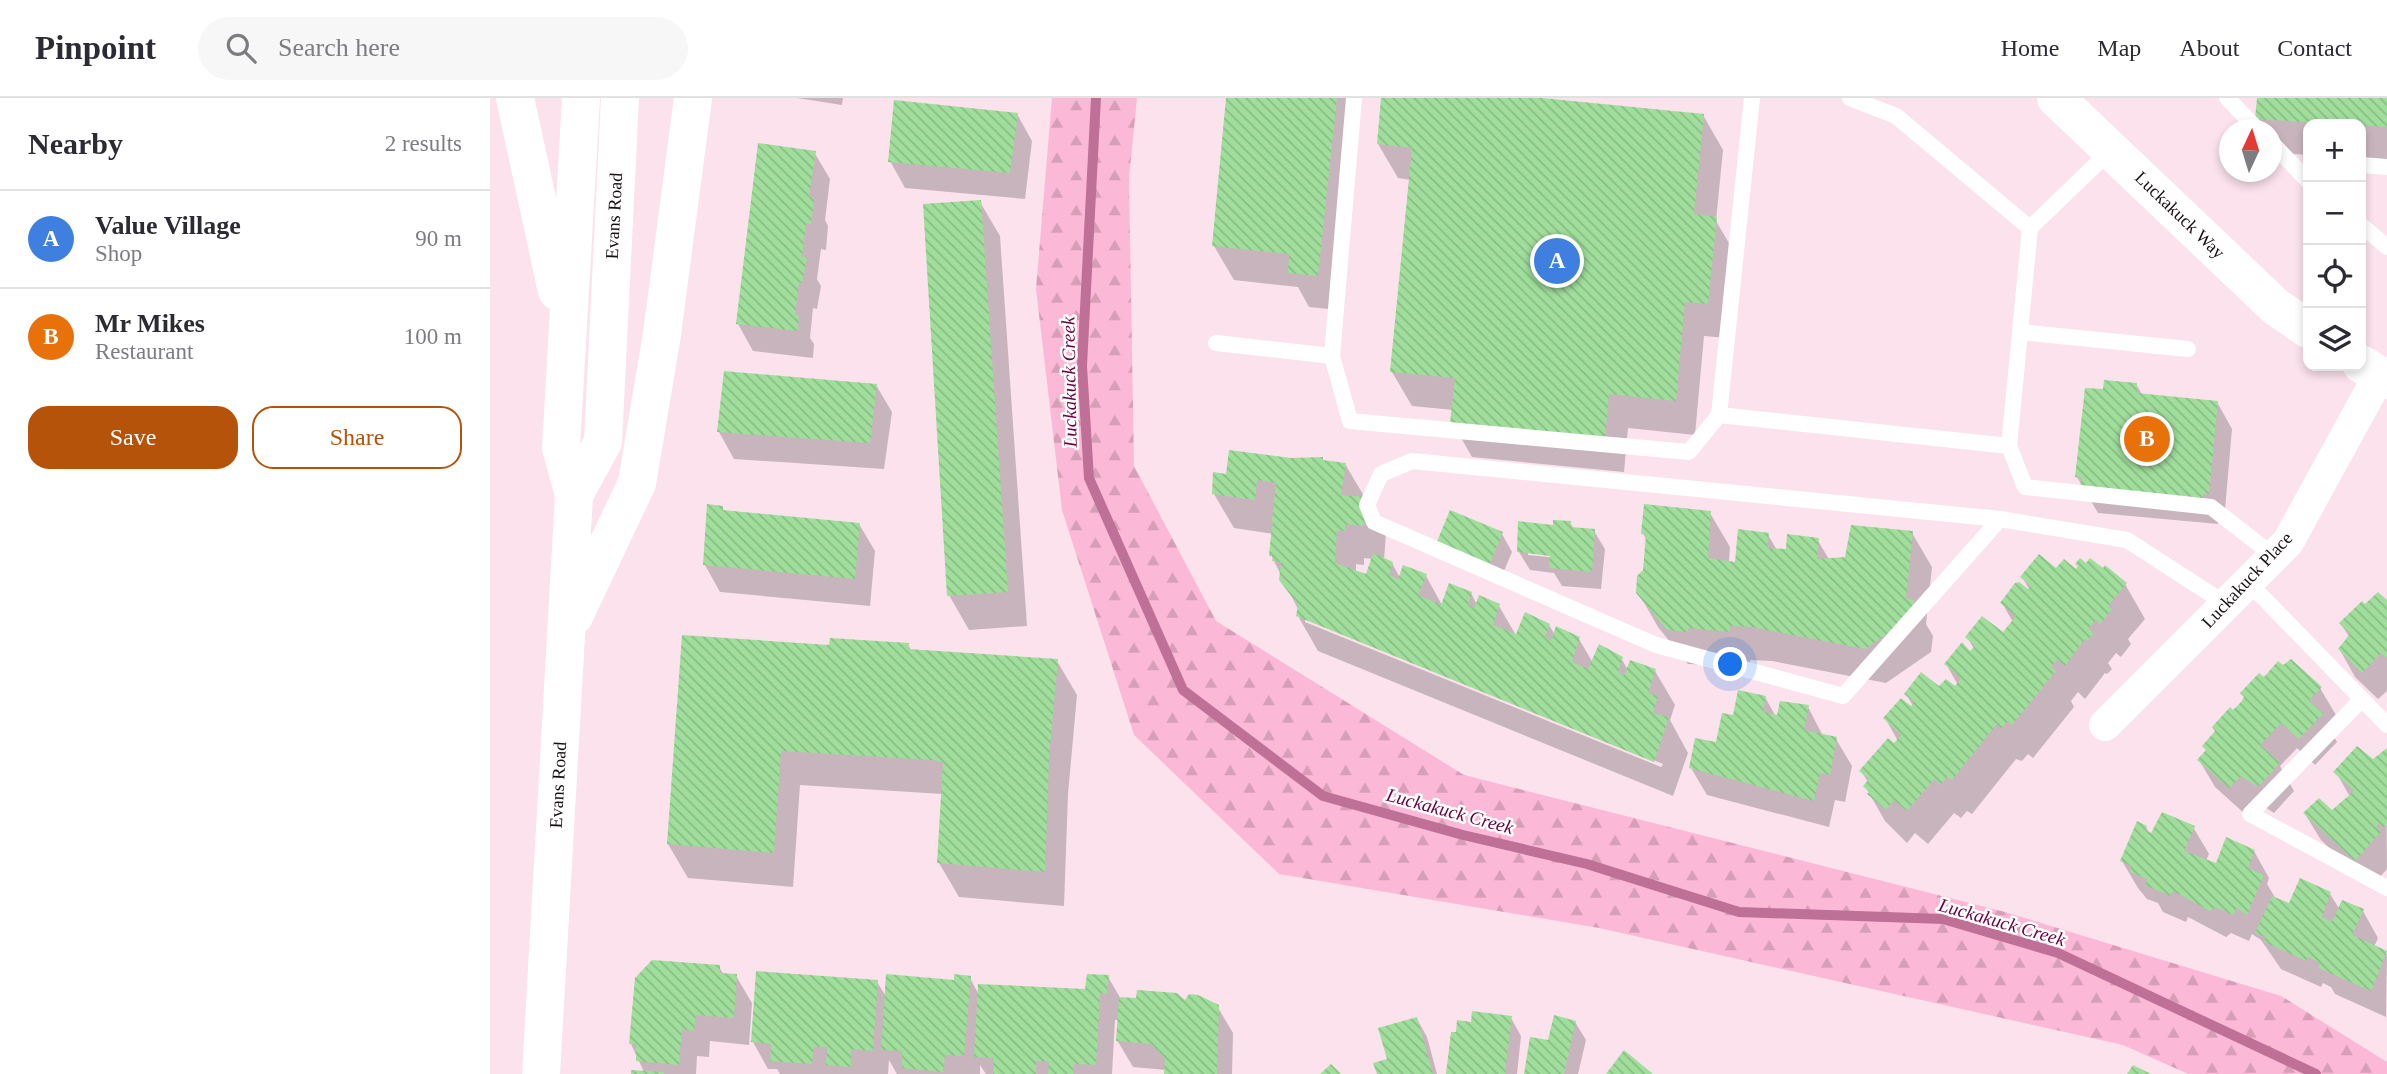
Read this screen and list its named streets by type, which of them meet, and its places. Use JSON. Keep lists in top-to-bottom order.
{
  "streets": {
    "street": ["Luckakuck Way", "Evans Road", "Luckakuck Place"]
  },
  "water": ["Luckakuck Creek"],
  "north": "top",
  "page": {
    "header": "Pinpoint",
    "search": "Search here",
    "nav": [
      "Home",
      "Map",
      "About",
      "Contact"
    ],
    "heading": ["Nearby", "2 results"],
    "map_buttons": ["+", "−"],
    "list": [
      {
        "mark": "A",
        "name": "Value Village",
        "note": "Shop",
        "value": "90 m"
      },
      {
        "mark": "B",
        "name": "Mr Mikes",
        "note": "Restaurant",
        "value": "100 m"
      }
    ],
    "pins": ["A", "B"],
    "buttons": ["Save", "Share"]
  }
}
